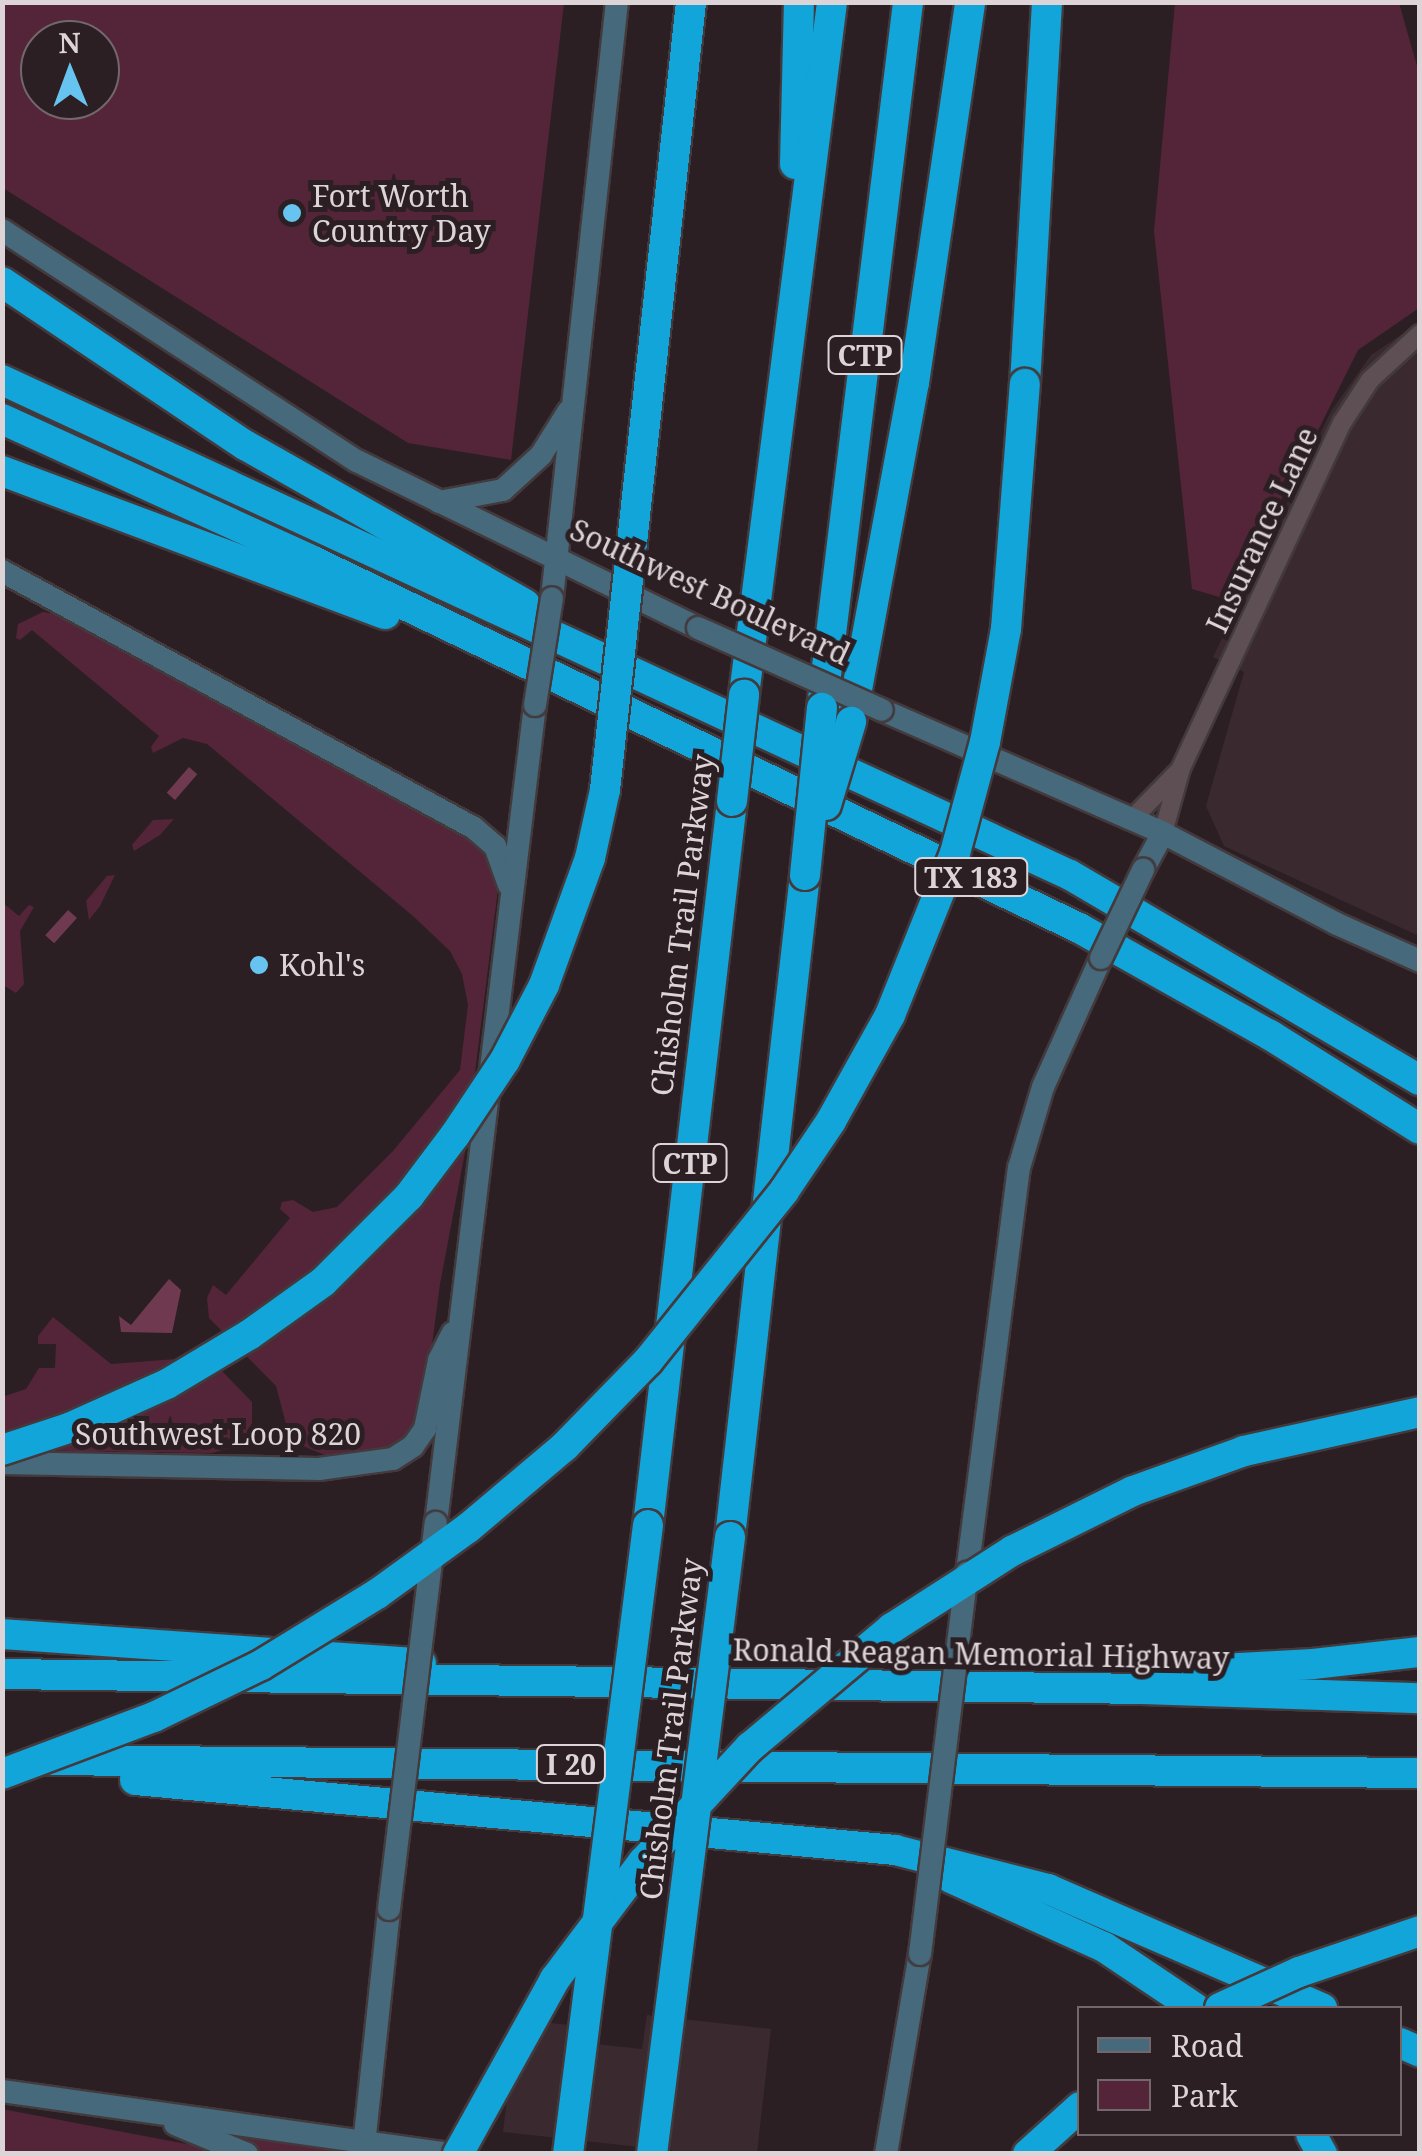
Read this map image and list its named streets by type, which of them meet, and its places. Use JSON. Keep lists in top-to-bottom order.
{
  "streets": {
    "highway": [
      "CTP",
      "TX 183",
      "Chisholm Trail Parkway",
      "Ronald Reagan Memorial Highway",
      "I 20"
    ],
    "main road": ["Southwest Boulevard", "Southwest Loop 820"],
    "street": ["Insurance Lane"]
  },
  "crossings": [
    ["Insurance Lane", "Southwest Boulevard"]
  ],
  "places": ["Fort Worth Country Day", "Kohl's"],
  "legend": ["Road", "Park"],
  "north": "top"
}
